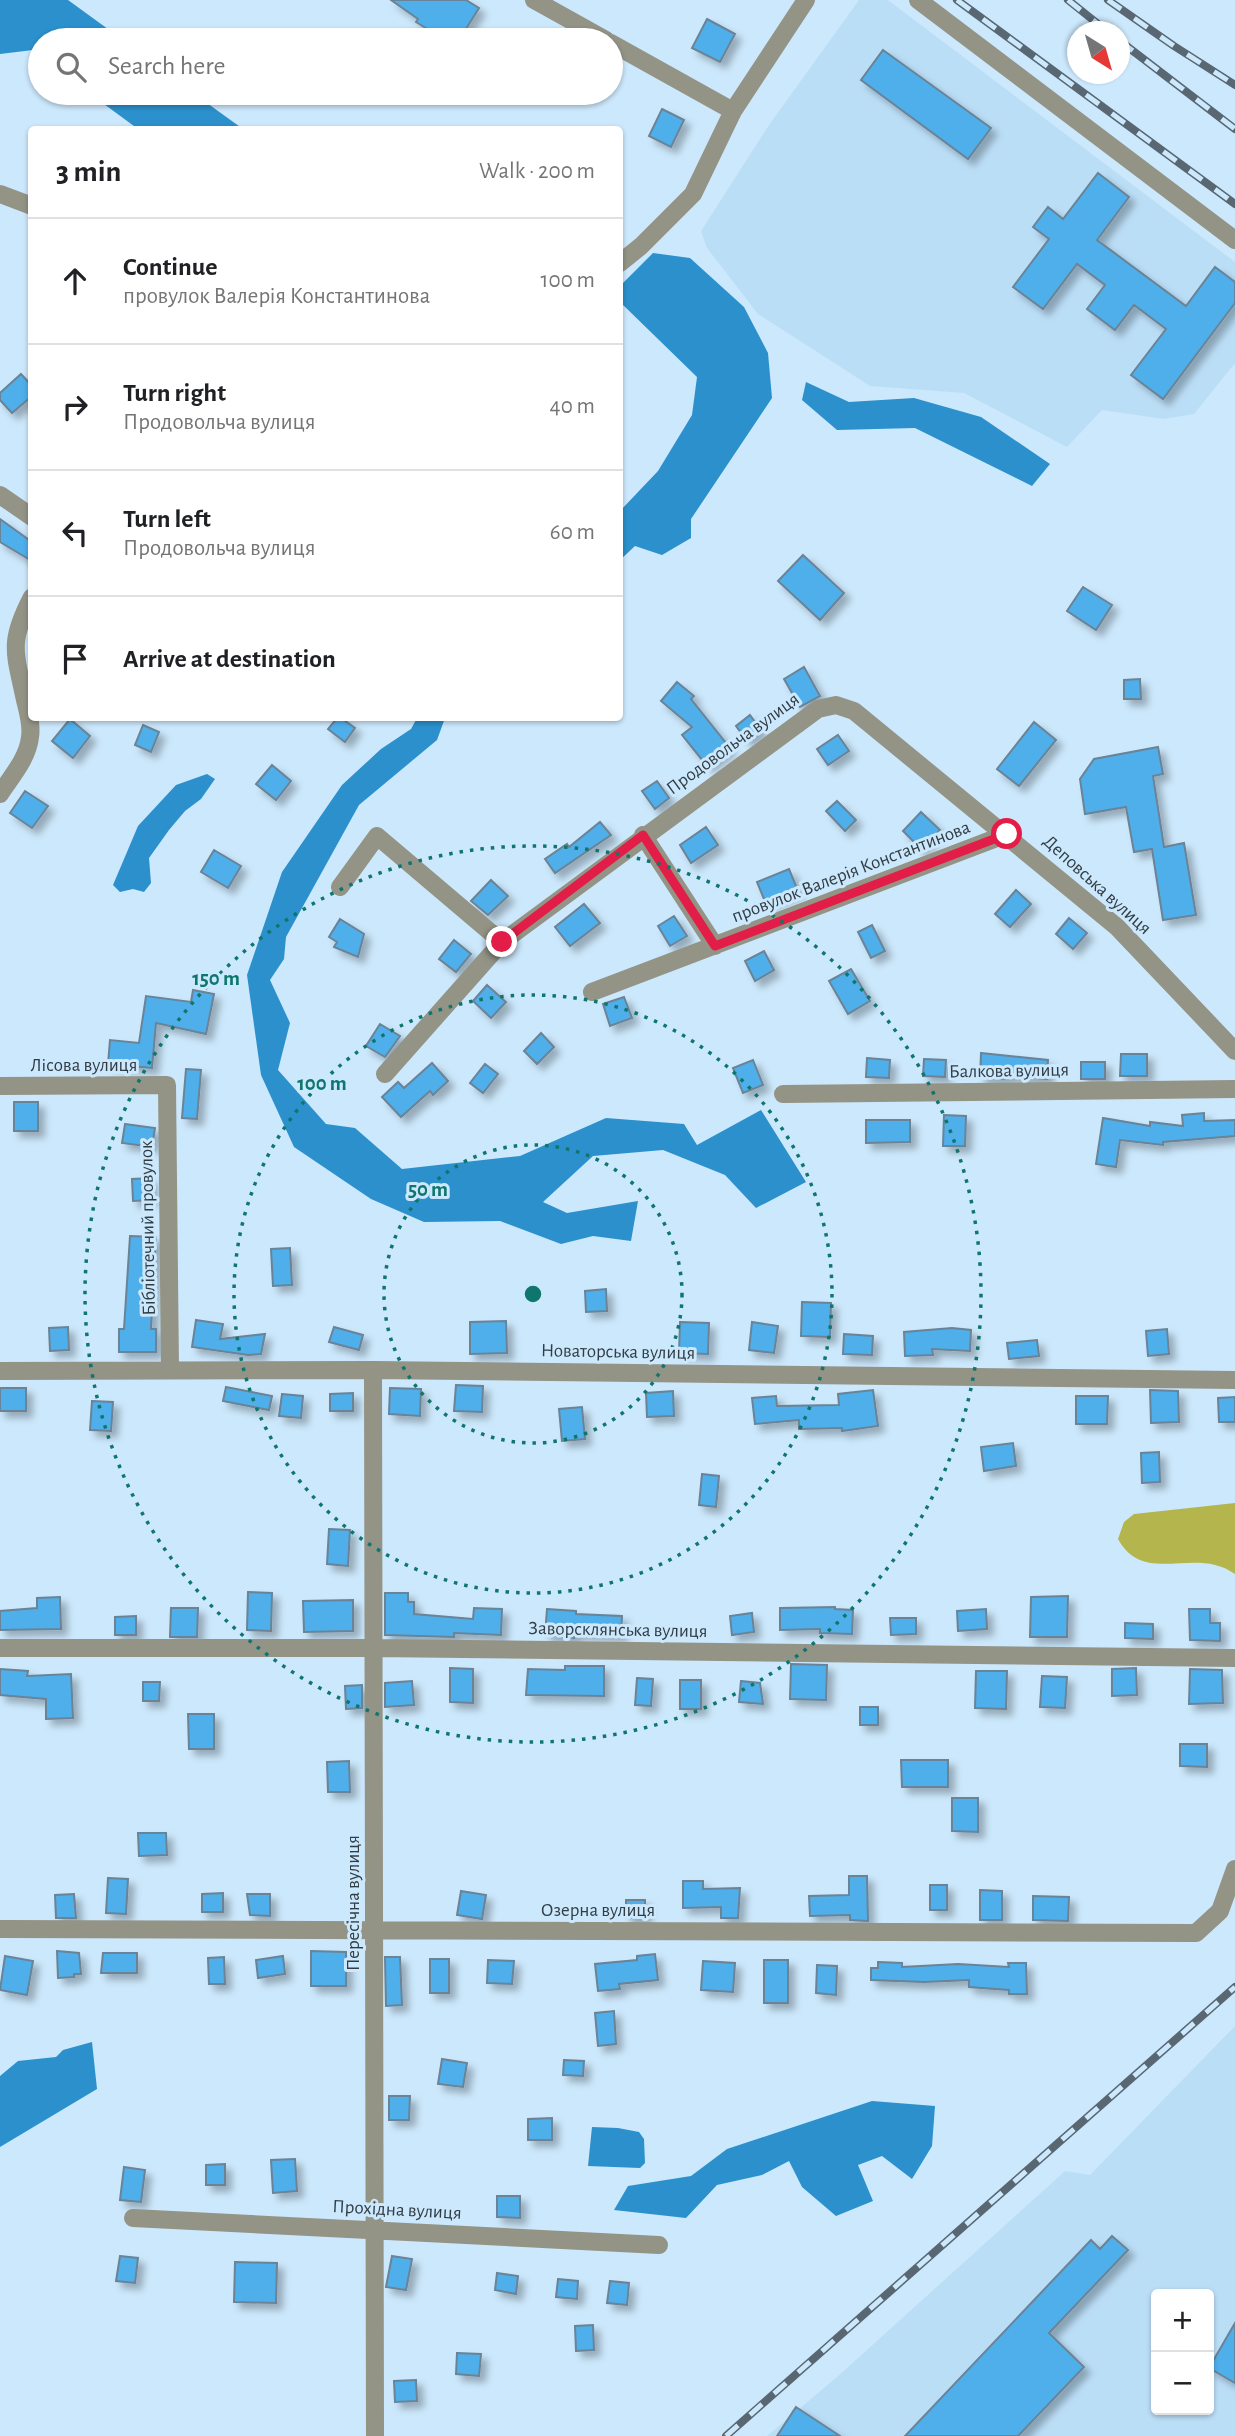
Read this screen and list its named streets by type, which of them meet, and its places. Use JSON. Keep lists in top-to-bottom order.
{
  "streets": {
    "street": [
      "Продовольча вулиця",
      "провулок Валерія Константинова",
      "Деповська вулиця",
      "Лісова вулиця",
      "Балкова вулиця",
      "Бібліотечний провулок",
      "Новаторська вулиця",
      "Заворсклянська вулиця",
      "Пересічна вулиця",
      "Озерна вулиця",
      "Прохідна вулиця"
    ]
  },
  "crossings": [
    ["Продовольча вулиця", "Деповська вулиця"],
    ["провулок Валерія Константинова", "Деповська вулиця"],
    ["Лісова вулиця", "Бібліотечний провулок"],
    ["Бібліотечний провулок", "Новаторська вулиця"],
    ["Новаторська вулиця", "Пересічна вулиця"],
    ["Заворсклянська вулиця", "Пересічна вулиця"],
    ["Пересічна вулиця", "Озерна вулиця"],
    ["Пересічна вулиця", "Прохідна вулиця"]
  ],
  "north": "bottom right",
  "page": {
    "search": "Search here",
    "heading": ["3 min", "Walk · 200 m"],
    "list": [
      ["Continue", "провулок Валерія Константинова", "100 m"],
      ["Turn right", "Продовольча вулиця", "40 m"],
      ["Turn left", "Продовольча вулиця", "60 m"],
      "Arrive at destination"
    ],
    "map_buttons": ["+", "−"]
  },
  "rings": ["150 m", "100 m", "50 m"]
}
